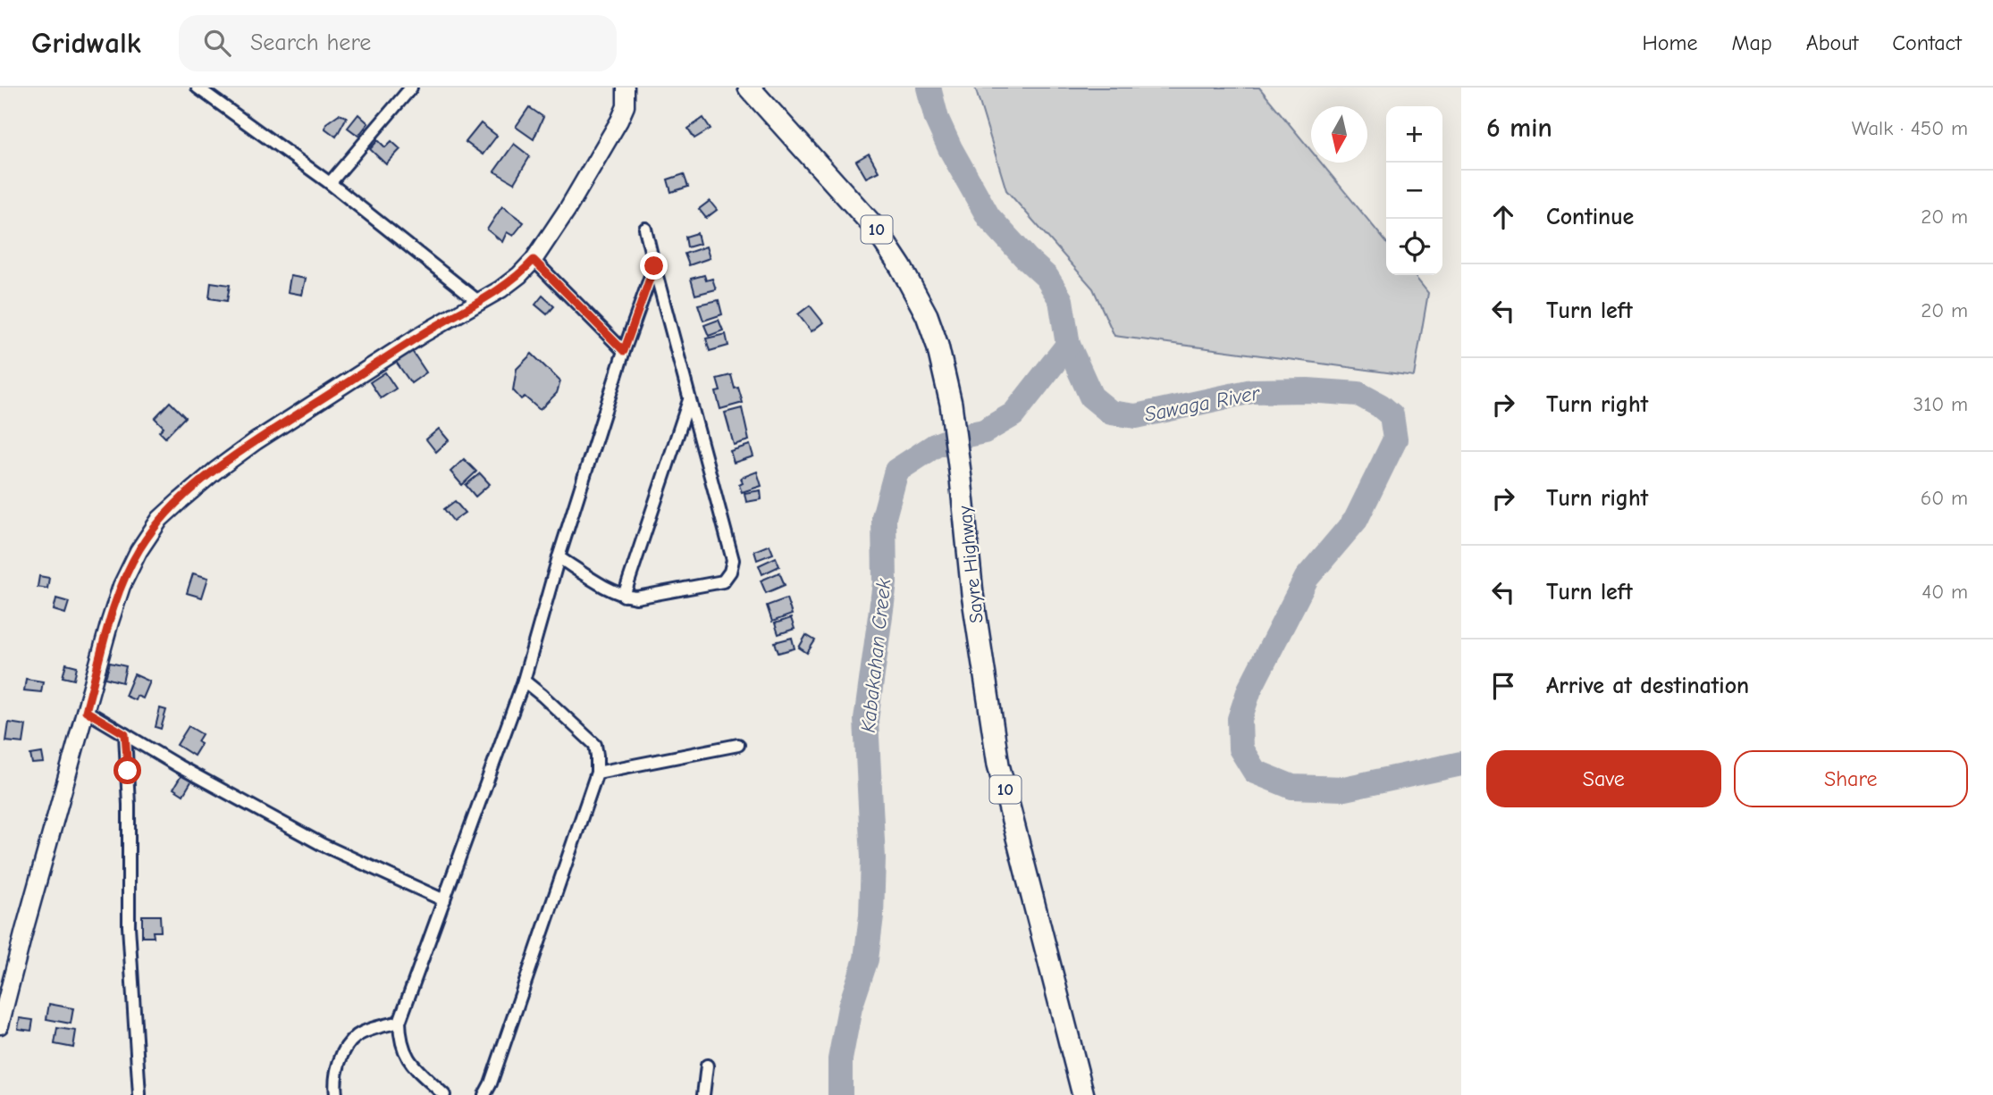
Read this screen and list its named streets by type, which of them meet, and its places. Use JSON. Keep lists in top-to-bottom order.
{
  "streets": {
    "highway": ["10", "Sayre Highway"]
  },
  "water": ["Sawaga River", "Kabakahan Creek"],
  "north": "bottom",
  "page": {
    "header": "Gridwalk",
    "search": "Search here",
    "nav": [
      "Home",
      "Map",
      "About",
      "Contact"
    ],
    "heading": ["6 min", "Walk · 450 m"],
    "map_buttons": ["+", "−"],
    "list": [
      ["Continue", "20 m"],
      ["Turn left", "20 m"],
      ["Turn right", "310 m"],
      ["Turn right", "60 m"],
      ["Turn left", "40 m"],
      "Arrive at destination"
    ],
    "buttons": ["Save", "Share"]
  }
}
